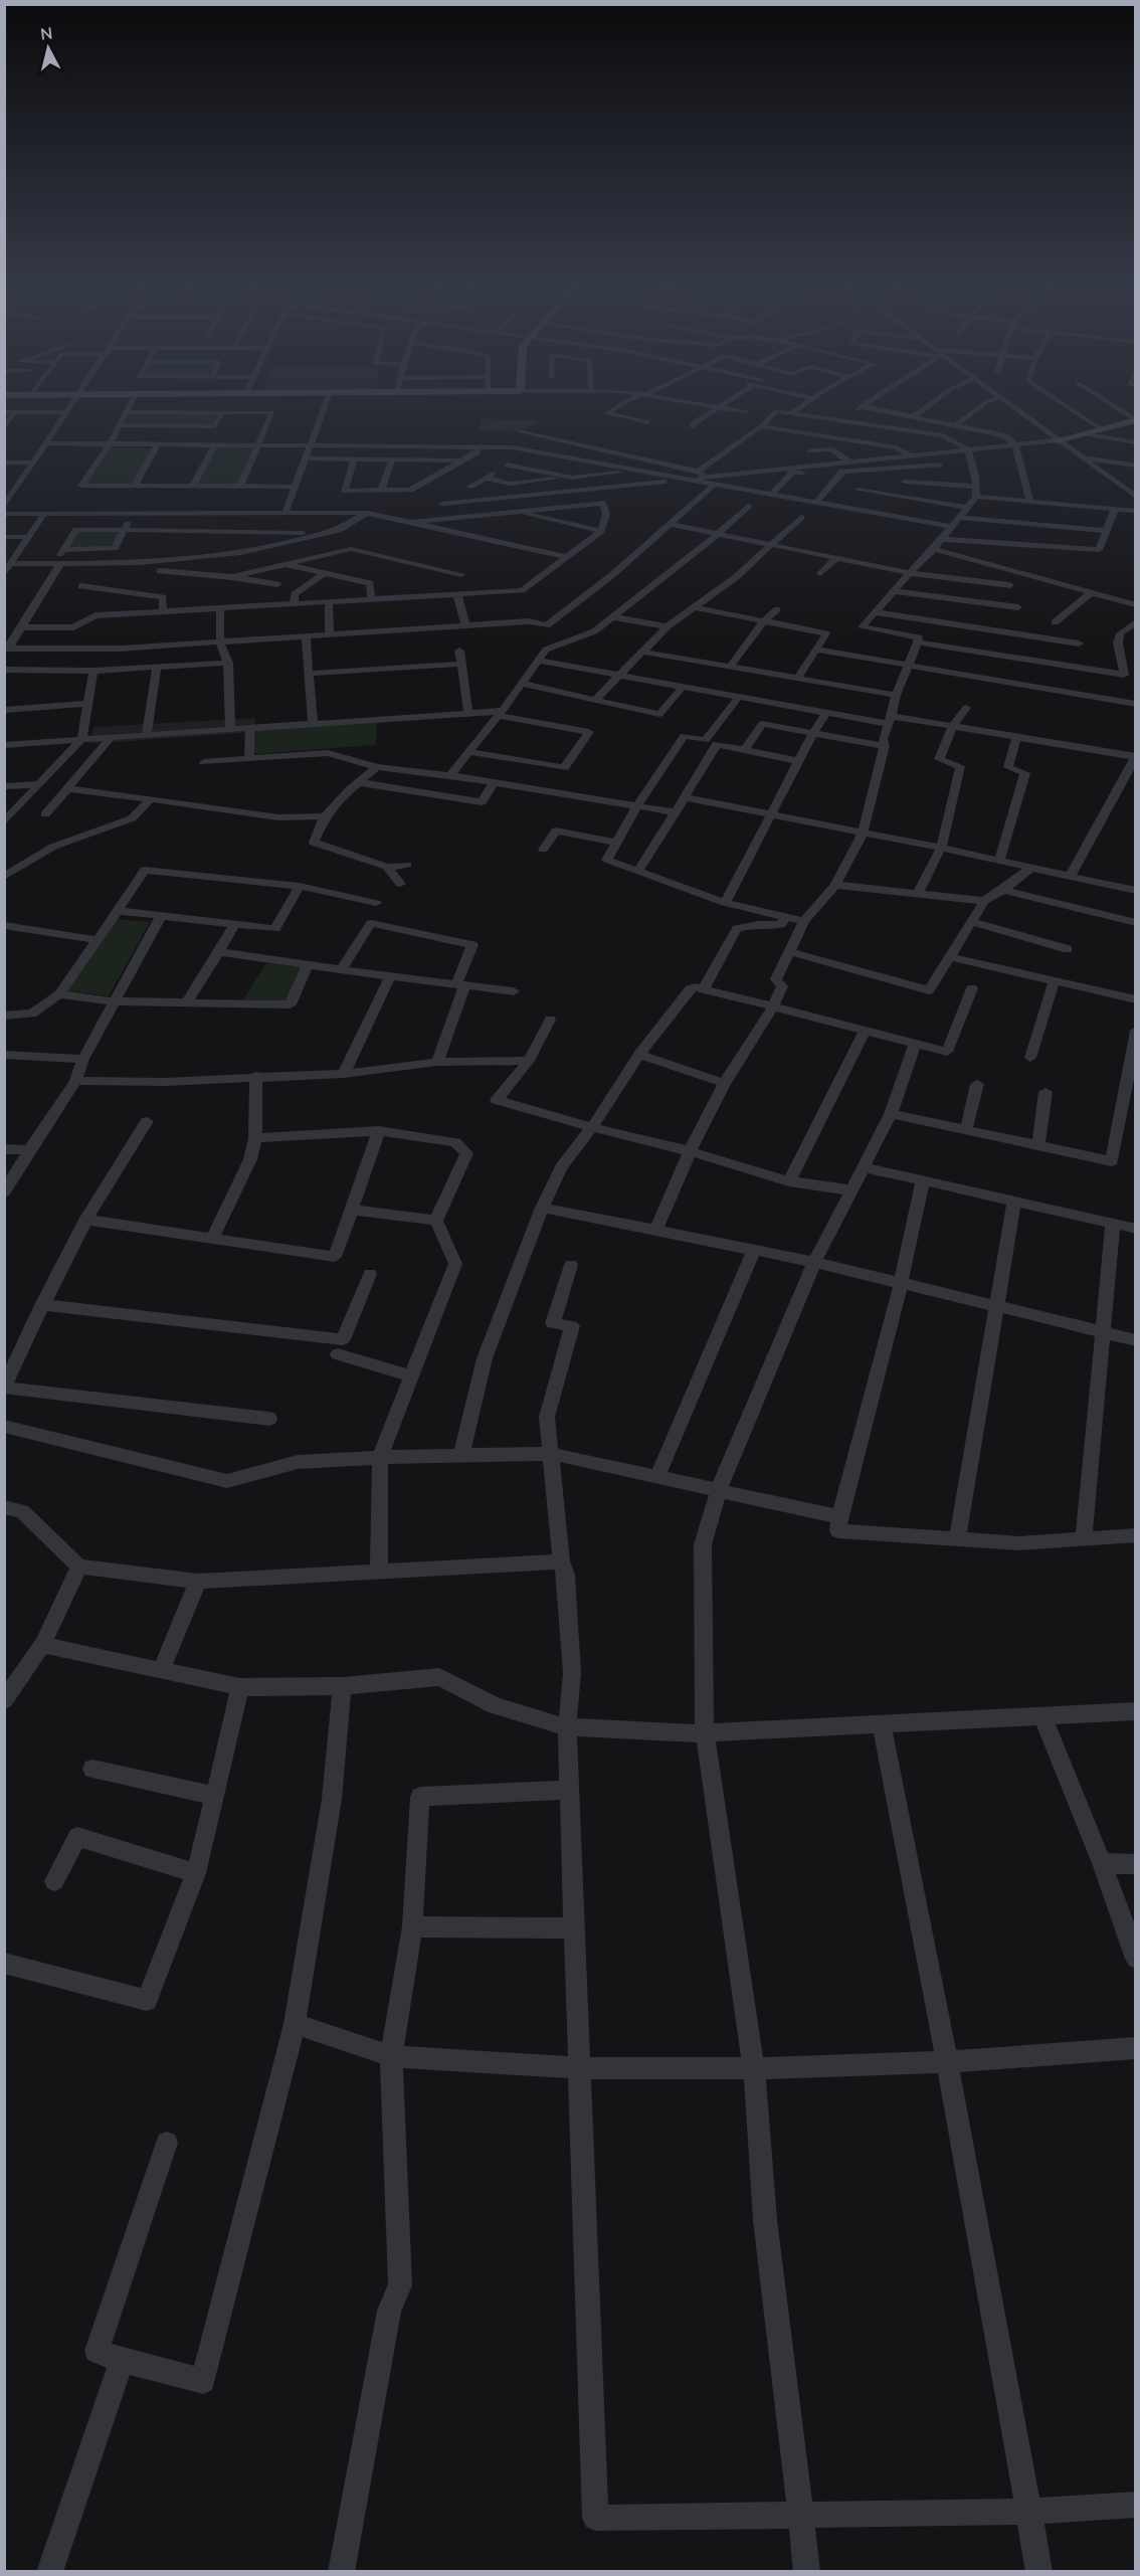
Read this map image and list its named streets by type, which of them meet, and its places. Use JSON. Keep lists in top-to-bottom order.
{
  "north": "top"
}
